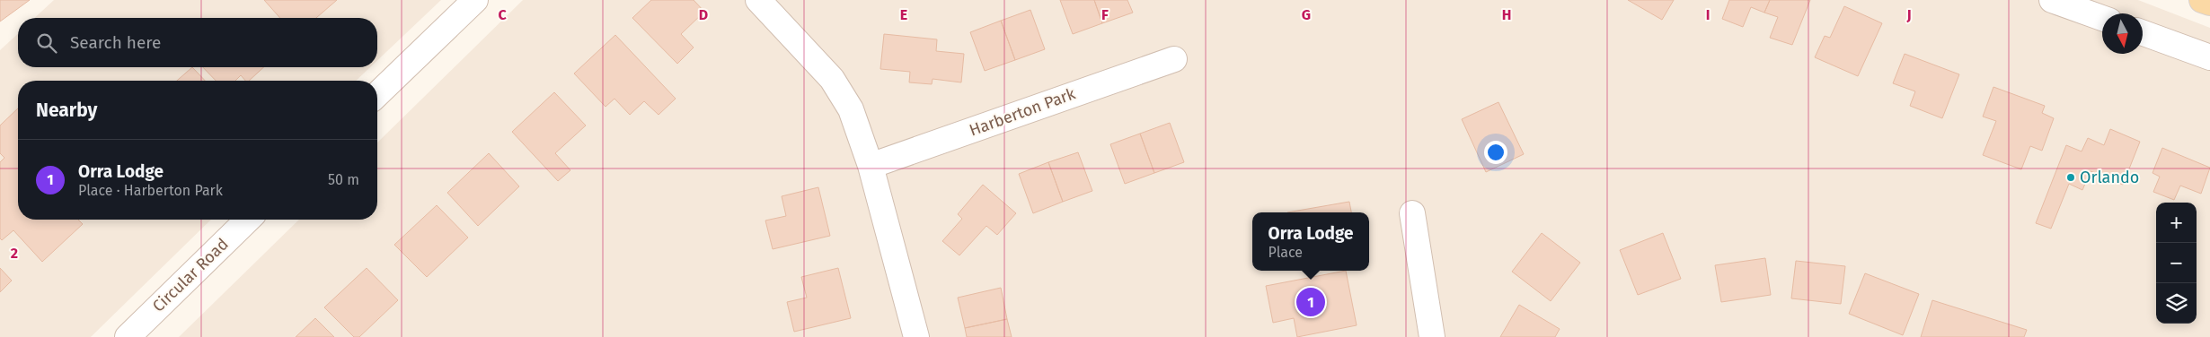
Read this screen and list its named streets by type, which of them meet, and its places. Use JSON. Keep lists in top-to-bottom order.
{
  "streets": {
    "street": ["Harberton Park", "Circular Road"]
  },
  "places": ["Orlando"],
  "north": "bottom",
  "page": {
    "search": "Search here",
    "heading": "Nearby",
    "list": [
      {
        "mark": "1",
        "name": "Orra Lodge",
        "note": "Place · Harberton Park",
        "value": "50 m"
      }
    ],
    "map_buttons": ["+", "−"],
    "popup": ["Orra Lodge", "Place"],
    "pins": "1"
  },
  "grid": {
    "columns": [
      "C",
      "D",
      "E",
      "F",
      "G",
      "H",
      "I",
      "J"
    ],
    "rows": ["2"]
  }
}
